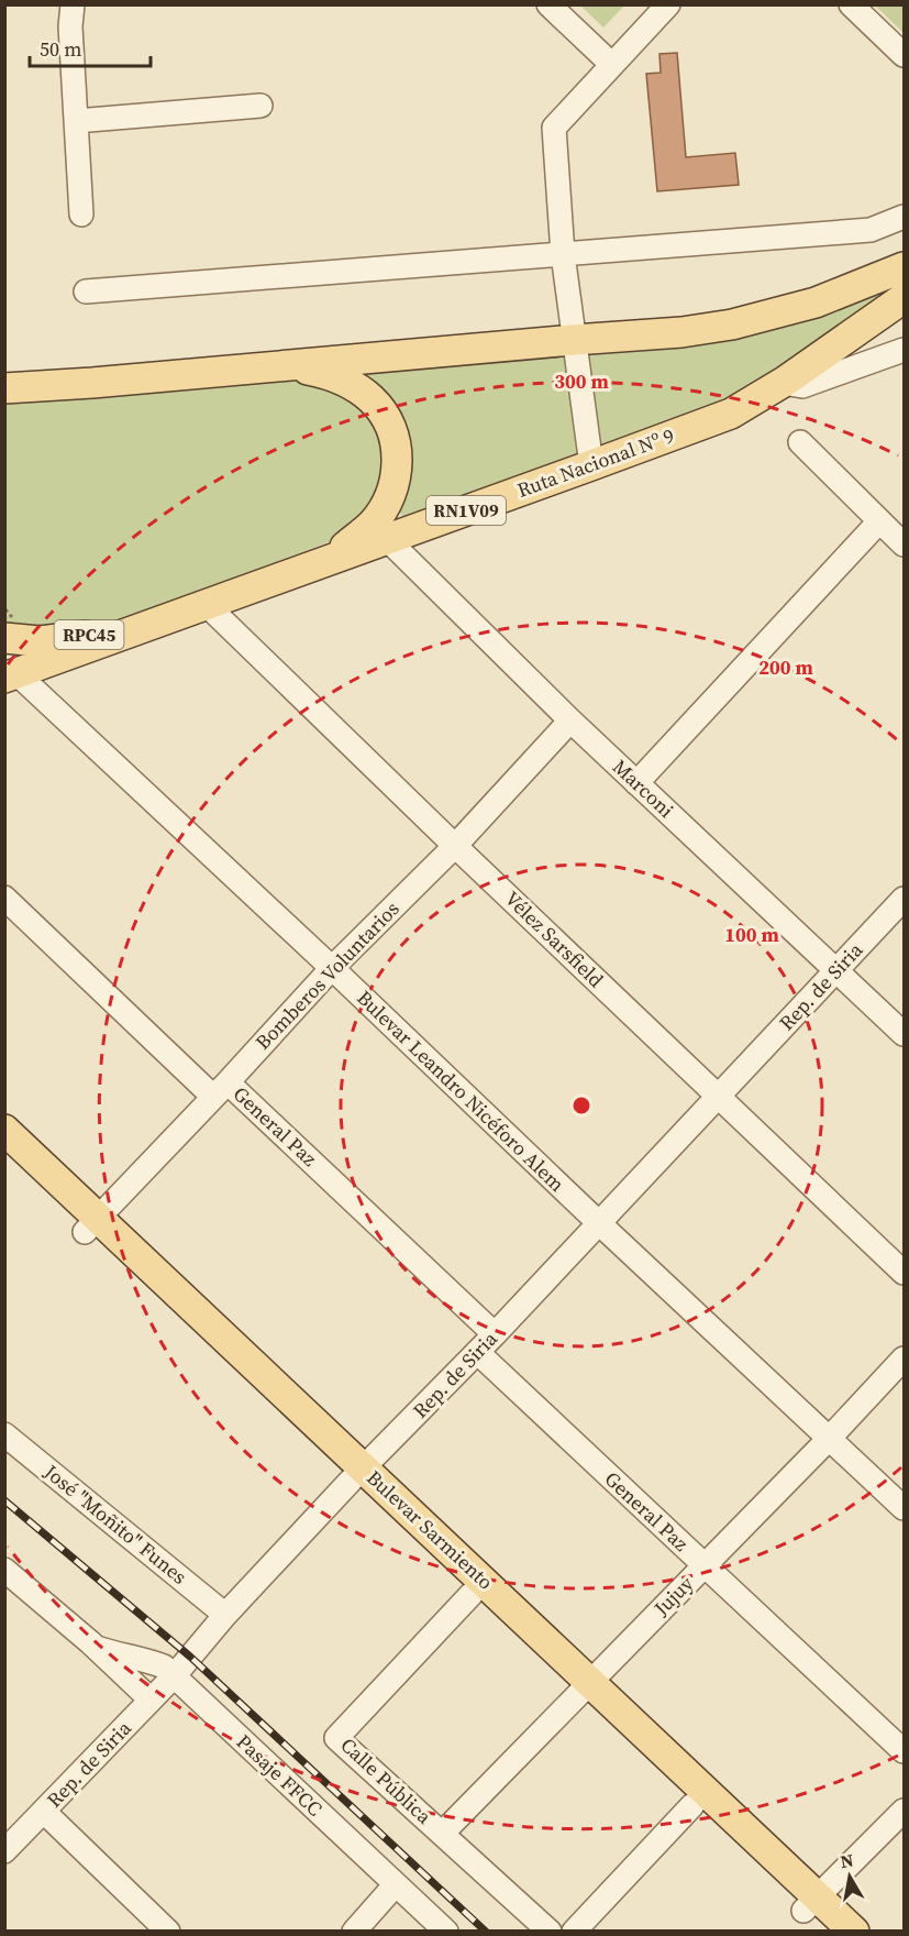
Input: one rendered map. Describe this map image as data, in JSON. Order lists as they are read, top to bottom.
{
  "streets": {
    "main road": [
      "Ruta Nacional Nº 9",
      "RN1V09",
      "RPC45",
      "Bulevar Sarmiento"
    ],
    "street": [
      "Marconi",
      "Vélez Sarsfield",
      "Bomberos Voluntarios",
      "Rep. de Siria",
      "Bulevar Leandro Nicéforo Alem",
      "General Paz",
      "José \"Moñito\" Funes",
      "Jujuy",
      "Pasaje FFCC",
      "Calle Pública"
    ]
  },
  "crossings": [
    ["Ruta Nacional Nº 9", "RN1V09"],
    ["Ruta Nacional Nº 9", "RPC45"],
    ["Ruta Nacional Nº 9", "Marconi"],
    ["Ruta Nacional Nº 9", "Vélez Sarsfield"],
    ["Ruta Nacional Nº 9", "Bulevar Leandro Nicéforo Alem"],
    ["Marconi", "Bomberos Voluntarios"],
    ["Marconi", "Rep. de Siria"],
    ["Vélez Sarsfield", "Bomberos Voluntarios"],
    ["Vélez Sarsfield", "Rep. de Siria"],
    ["Bomberos Voluntarios", "Bulevar Leandro Nicéforo Alem"],
    ["Bomberos Voluntarios", "General Paz"],
    ["Bomberos Voluntarios", "Bulevar Sarmiento"],
    ["Rep. de Siria", "Bulevar Leandro Nicéforo Alem"],
    ["Rep. de Siria", "General Paz"],
    ["Rep. de Siria", "José \"Moñito\" Funes"],
    ["Rep. de Siria", "Bulevar Sarmiento"],
    ["Rep. de Siria", "Pasaje FFCC"],
    ["Bulevar Leandro Nicéforo Alem", "Jujuy"],
    ["General Paz", "Jujuy"],
    ["Bulevar Sarmiento", "Jujuy"],
    ["Bulevar Sarmiento", "Calle Pública"],
    ["Jujuy", "Calle Pública"]
  ],
  "scale_bar": "50 m",
  "north": "top",
  "rings": ["300 m", "200 m", "100 m"]
}
